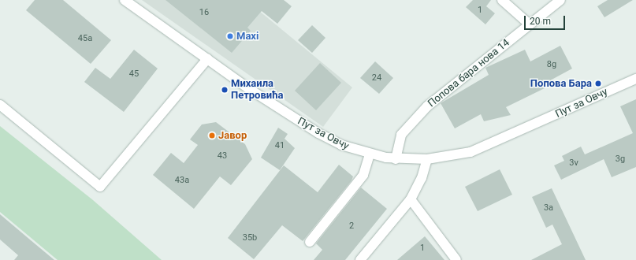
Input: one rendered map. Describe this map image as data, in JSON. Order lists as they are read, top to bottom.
{
  "streets": {
    "street": ["Попова бара нова 14", "Пут за Овчу"]
  },
  "crossings": [
    ["Попова бара нова 14", "Пут за Овчу"]
  ],
  "places": [
    "Maxi",
    "Попова Бара",
    "Михаила Петровића",
    "Јавор"
  ],
  "house_numbers": [
    "1",
    "16",
    "45a",
    "8g",
    "45",
    "24",
    "41",
    "43",
    "3g",
    "3v",
    "43a",
    "3a",
    "2",
    "35b",
    "1"
  ],
  "scale_bar": "20 m"
}
